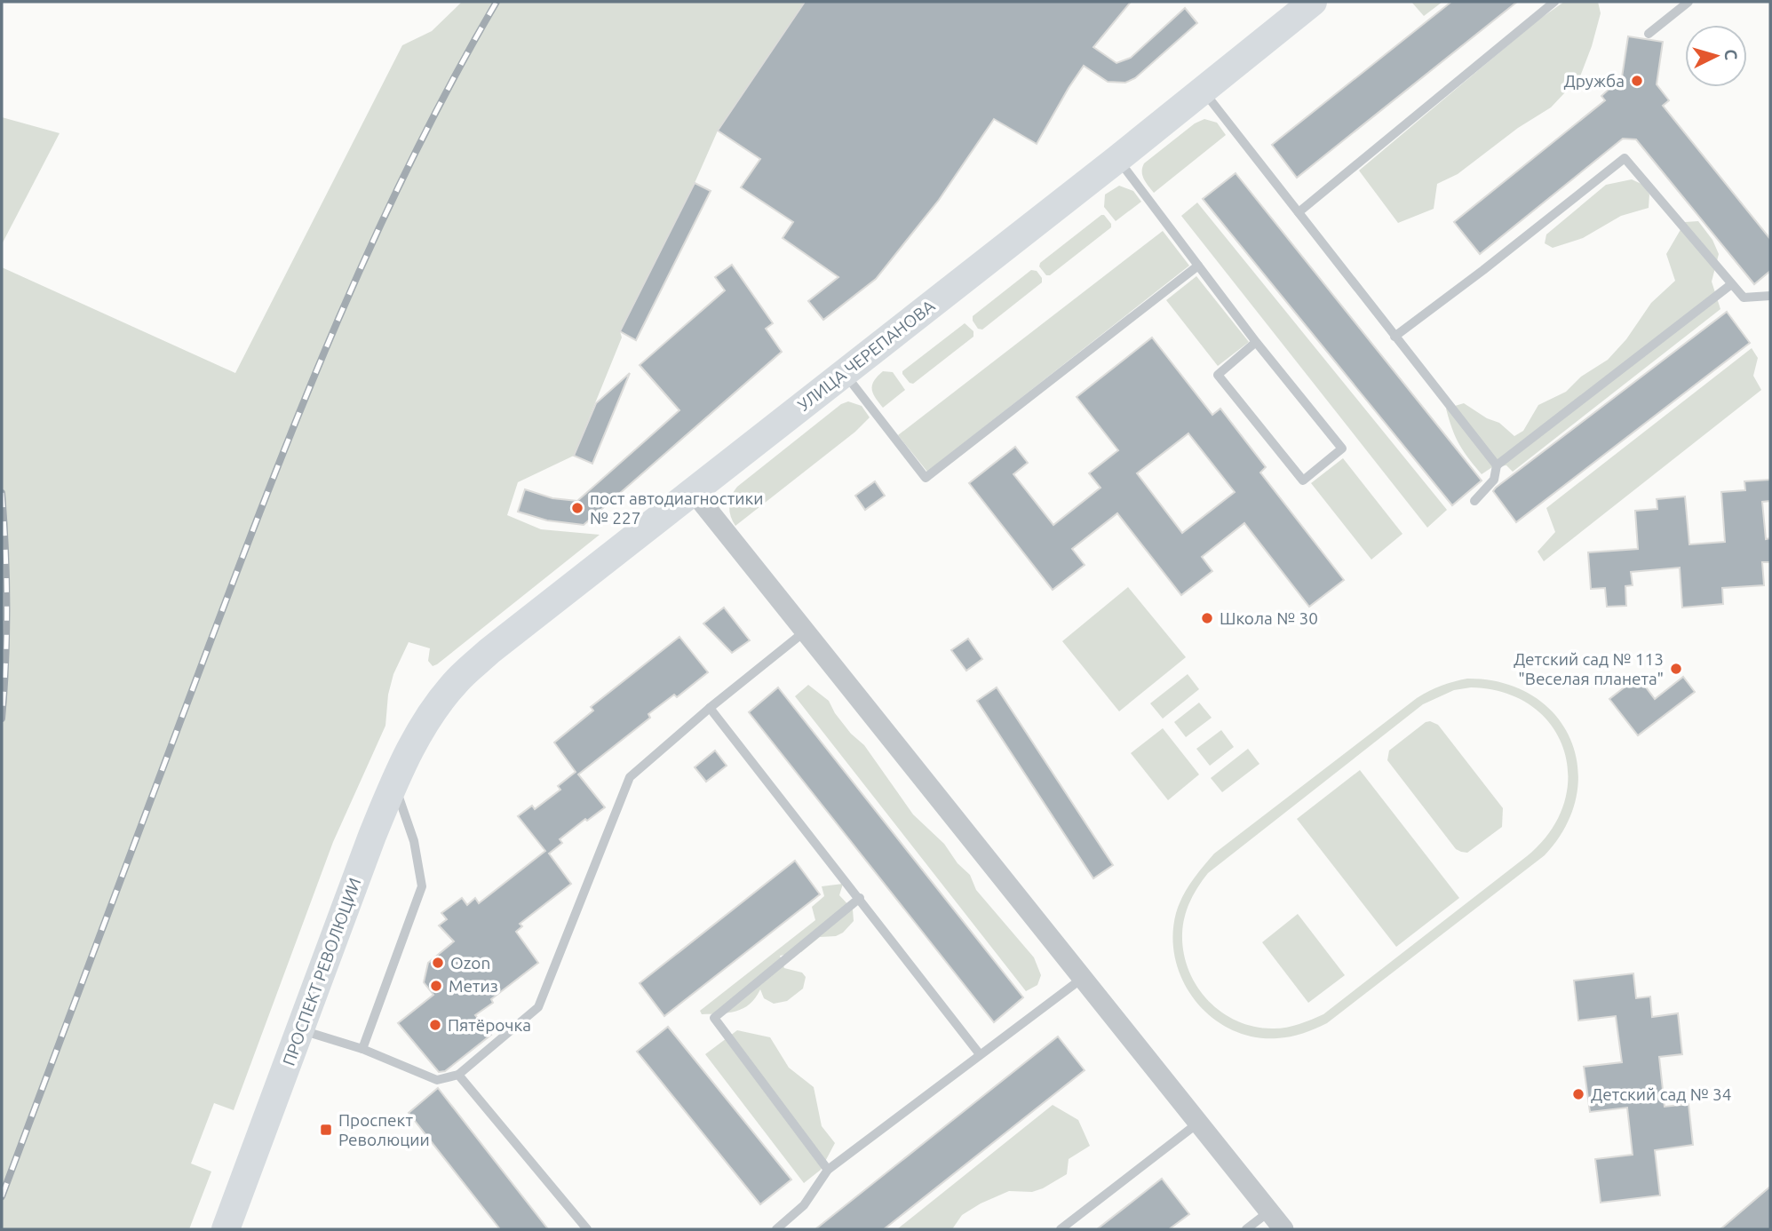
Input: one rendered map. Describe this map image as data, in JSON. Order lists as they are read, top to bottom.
{
  "streets": {
    "main road": ["УЛИЦА ЧЕРЕПАНОВА", "ПРОСПЕКТ РЕВОЛЮЦИИ"]
  },
  "crossings": [
    ["УЛИЦА ЧЕРЕПАНОВА", "ПРОСПЕКТ РЕВОЛЮЦИИ"]
  ],
  "places": {
    "other": [
      "Дружба",
      "пост автодиагностики № 227",
      "Школа № 30",
      "Детский сад № 113 \"Веселая планета\"",
      "Ozon",
      "Метиз",
      "Пятёрочка",
      "Детский сад № 34"
    ],
    "transit": ["Проспект Революции"]
  },
  "north": "right"
}
